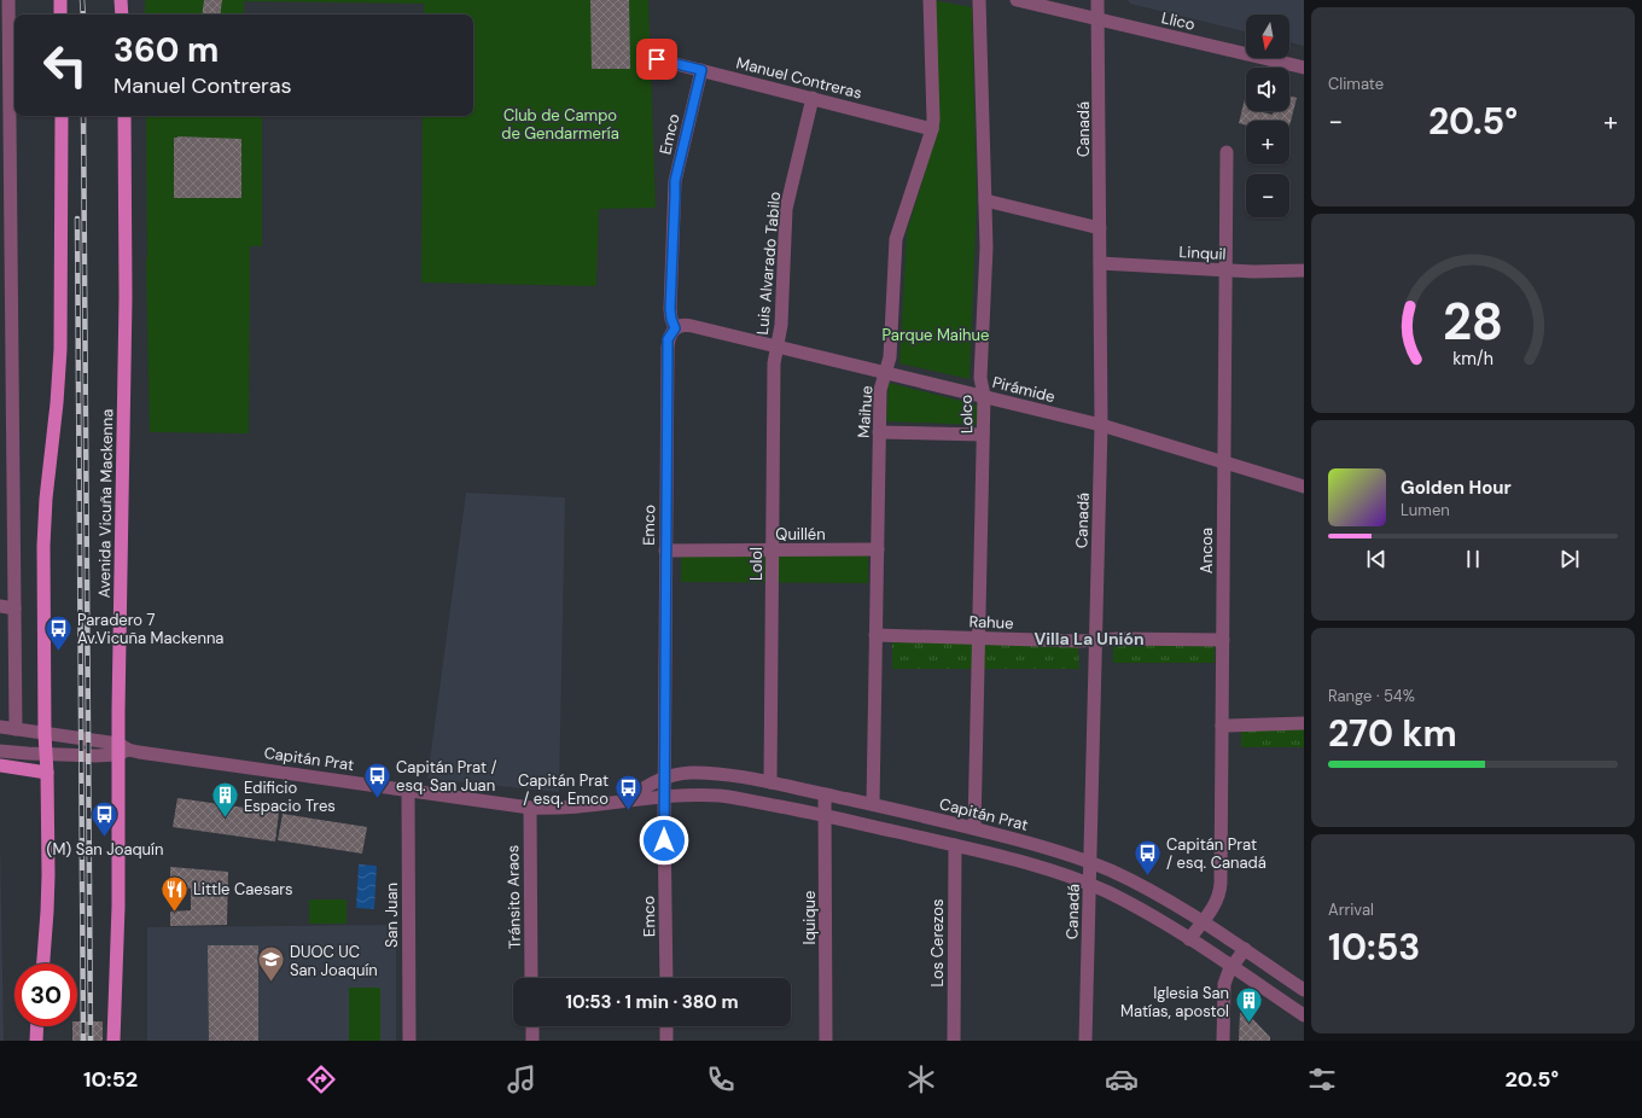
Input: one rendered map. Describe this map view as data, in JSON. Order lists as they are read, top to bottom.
{
  "streets": {
    "main road": ["Avenida Vicuña Mackenna"],
    "street": [
      "Llico",
      "Manuel Contreras",
      "Canadá",
      "Emco",
      "Linquil",
      "Luis Alvarado Tabilo",
      "Pirámide",
      "Maihue",
      "Lolco",
      "Quillén",
      "Ancoa",
      "Lolol",
      "Rahue",
      "Capitán Prat",
      "Tránsito Araos",
      "San Juan",
      "Iquique",
      "Los Cerezos"
    ]
  },
  "crossings": [
    ["Llico", "Canadá"],
    ["Manuel Contreras", "Emco"],
    ["Manuel Contreras", "Luis Alvarado Tabilo"],
    ["Manuel Contreras", "Maihue"],
    ["Canadá", "Linquil"],
    ["Canadá", "Pirámide"],
    ["Canadá", "Rahue"],
    ["Canadá", "Capitán Prat"],
    ["Emco", "Pirámide"],
    ["Emco", "Quillén"],
    ["Emco", "Capitán Prat"],
    ["Linquil", "Ancoa"],
    ["Luis Alvarado Tabilo", "Pirámide"],
    ["Luis Alvarado Tabilo", "Lolol"],
    ["Pirámide", "Maihue"],
    ["Pirámide", "Lolco"],
    ["Pirámide", "Ancoa"],
    ["Pirámide", "Lolol"],
    ["Maihue", "Quillén"],
    ["Maihue", "Rahue"],
    ["Maihue", "Capitán Prat"],
    ["Lolco", "Rahue"],
    ["Lolco", "Capitán Prat"],
    ["Avenida Vicuña Mackenna", "Capitán Prat"],
    ["Quillén", "Lolol"],
    ["Ancoa", "Rahue"],
    ["Ancoa", "Capitán Prat"],
    ["Lolol", "Capitán Prat"],
    ["Capitán Prat", "Tránsito Araos"],
    ["Capitán Prat", "San Juan"],
    ["Capitán Prat", "Iquique"],
    ["Capitán Prat", "Los Cerezos"]
  ],
  "districts": ["Villa La Unión"],
  "parks": ["Club de Campo de Gendarmería", "Parque Maihue"],
  "places": {
    "bus stop": [
      "Paradero 7 Av.Vicuña Mackenna",
      "Capitán Prat / esq. San Juan",
      "Capitán Prat / esq. Emco",
      "(M) San Joaquín",
      "Capitán Prat / esq. Canadá"
    ],
    "building": ["Edificio Espacio Tres", "Iglesia San Matías, apostol"],
    "restaurant": ["Little Caesars"],
    "school or university": ["DUOC UC San Joaquín"]
  },
  "north": "bottom",
  "page": {
    "tile": [
      "Climate",
      ["Range · 54%", "270 km"],
      ["Arrival", "10:53"]
    ],
    "map_buttons": ["+", "−"],
    "turn": ["360 m", "Manuel Contreras"],
    "heat": ["−", "20.5°", "+"],
    "song": ["Golden Hour", "Lumen"],
    "limit": "30",
    "trip": "10:53 · 1 min · 380 m",
    "tabs": ["10:52", "20.5°"],
    "gauge": ["28", "km/h"]
  }
}
